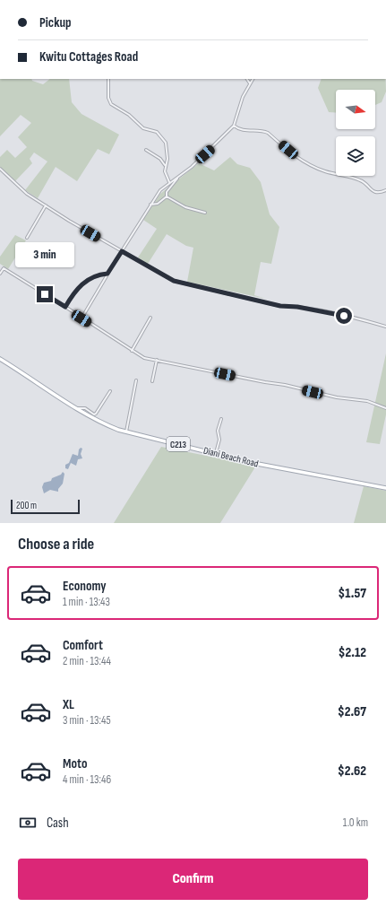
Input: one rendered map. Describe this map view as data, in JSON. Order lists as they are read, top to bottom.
{
  "streets": {
    "main road": ["C213", "Diani Beach Road"]
  },
  "scale_bar": "200 m",
  "north": "right",
  "page": {
    "banner": ["Pickup", "Kwitu Cottages Road"],
    "bubble": "3 min",
    "scale": "200 m",
    "heading": "Choose a ride",
    "list": [
      {
        "name": "Economy",
        "note": "1 min · 13:43",
        "value": "$1.57"
      },
      {
        "name": "Comfort",
        "note": "2 min · 13:44",
        "value": "$2.12"
      },
      {
        "name": "XL",
        "note": "3 min · 13:45",
        "value": "$2.67"
      },
      {
        "name": "Moto",
        "note": "4 min · 13:46",
        "value": "$2.62"
      }
    ],
    "pay": ["Cash", "1.0 km"],
    "buttons": "Confirm"
  }
}
